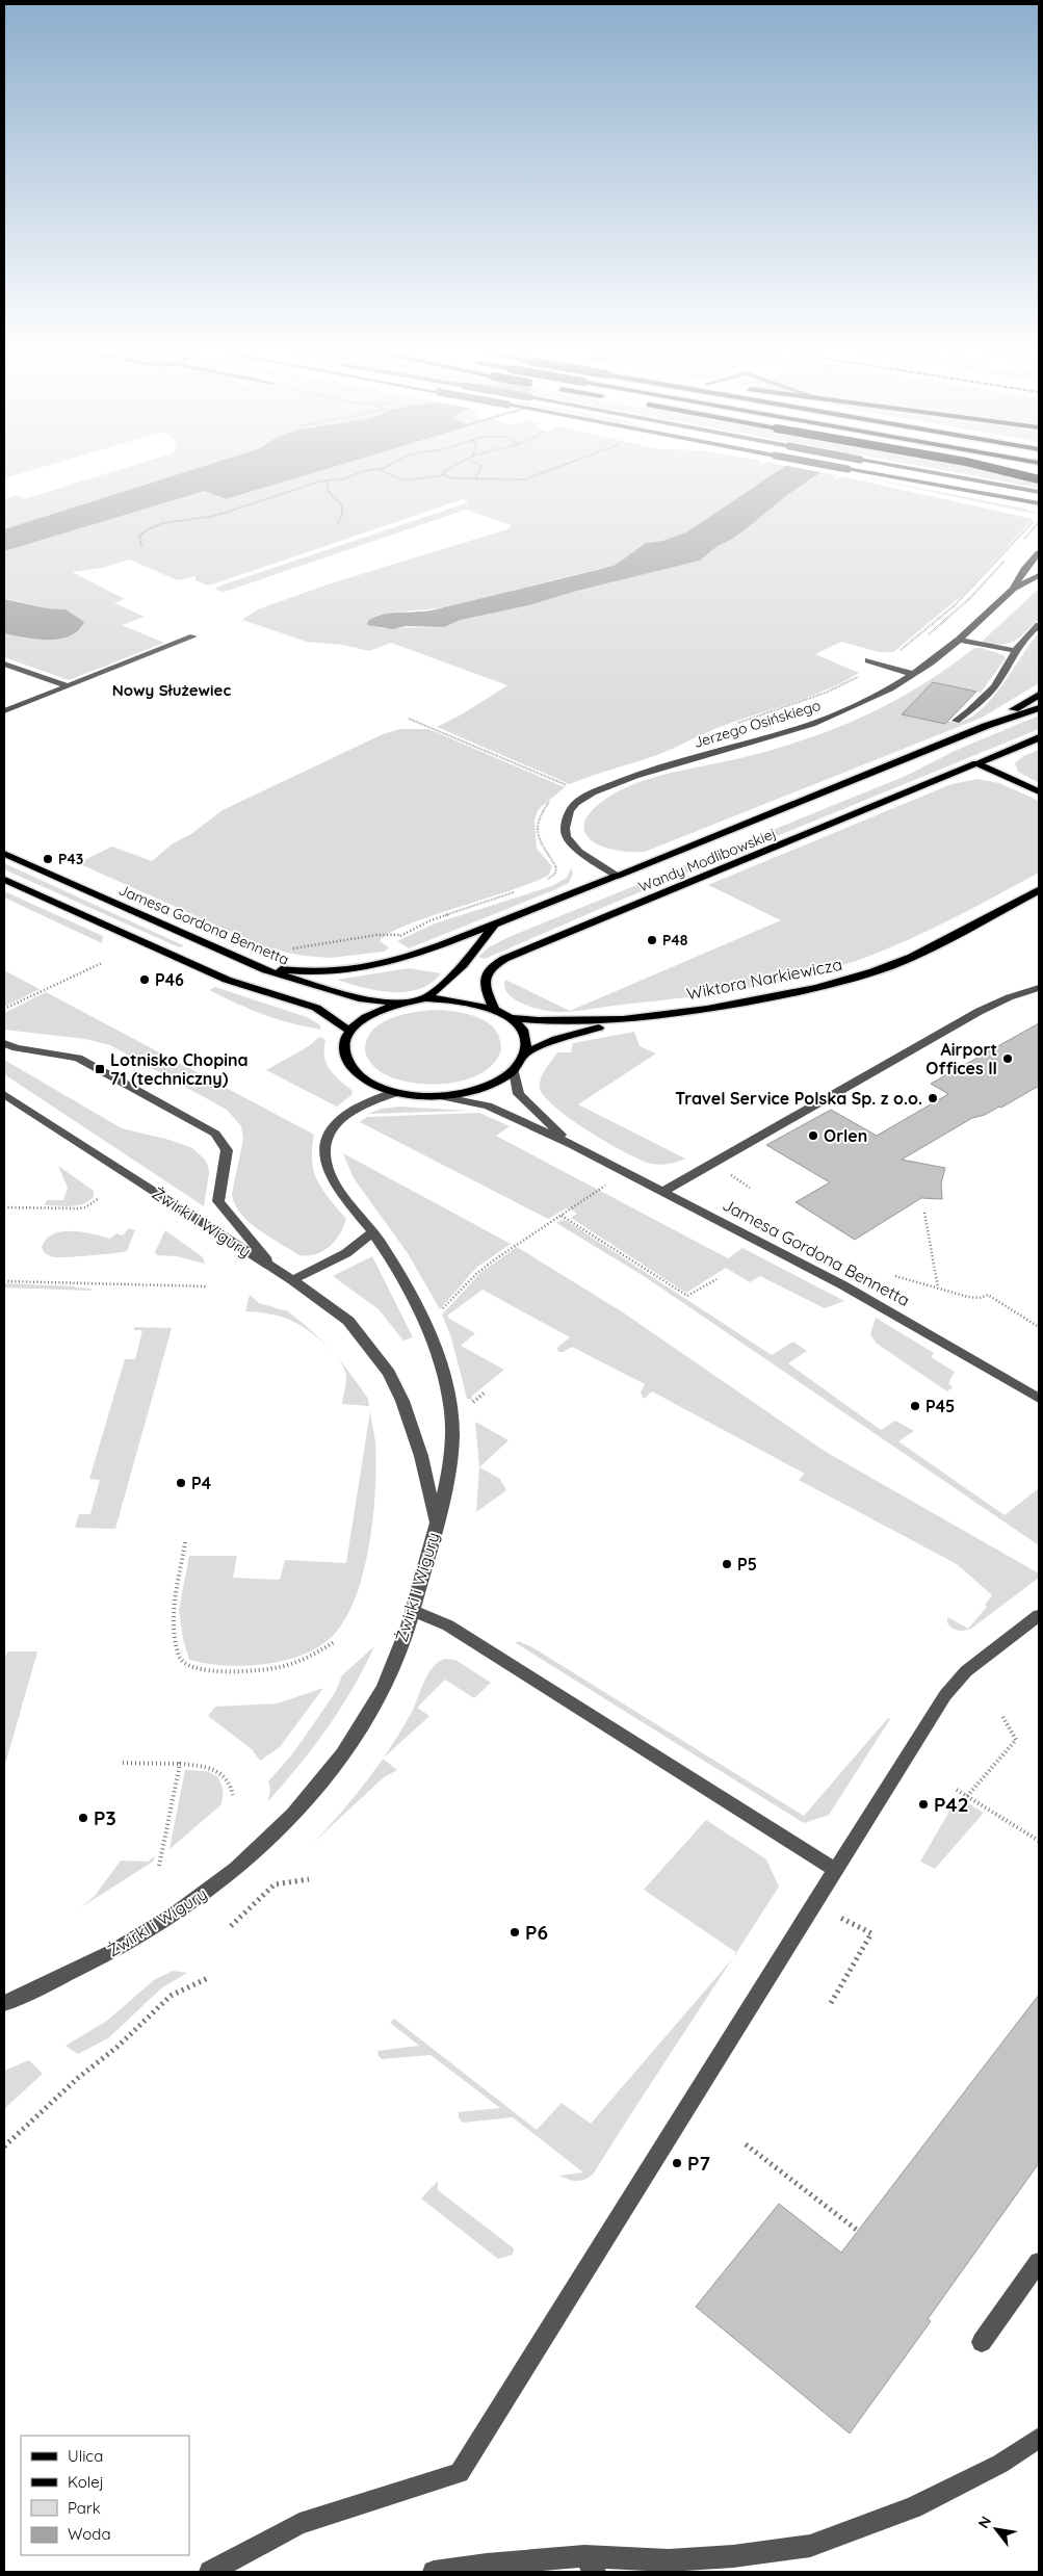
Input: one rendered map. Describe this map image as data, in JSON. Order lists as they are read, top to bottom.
{
  "streets": {
    "main road": ["Wandy Modlibowskiej", "Jamesa Gordona Bennetta", "Wiktora Narkiewicza"],
    "street": ["Jerzego Osińskiego", "Żwirki i Wigury"]
  },
  "crossings": [
    ["Jerzego Osińskiego", "Wandy Modlibowskiej"],
    ["Wandy Modlibowskiej", "Jamesa Gordona Bennetta"]
  ],
  "districts": ["Nowy Służewiec"],
  "places": {
    "other": [
      "P43",
      "P48",
      "P46",
      "Airport Offices II",
      "Travel Service Polska Sp. z o.o.",
      "Orlen",
      "P45",
      "P4",
      "P5",
      "P42",
      "P3",
      "P6",
      "P7"
    ],
    "transit": ["Lotnisko Chopina 71 (techniczny)"]
  },
  "legend": [
    "Ulica",
    "Kolej",
    "Park",
    "Woda"
  ],
  "north": "top left"
}
